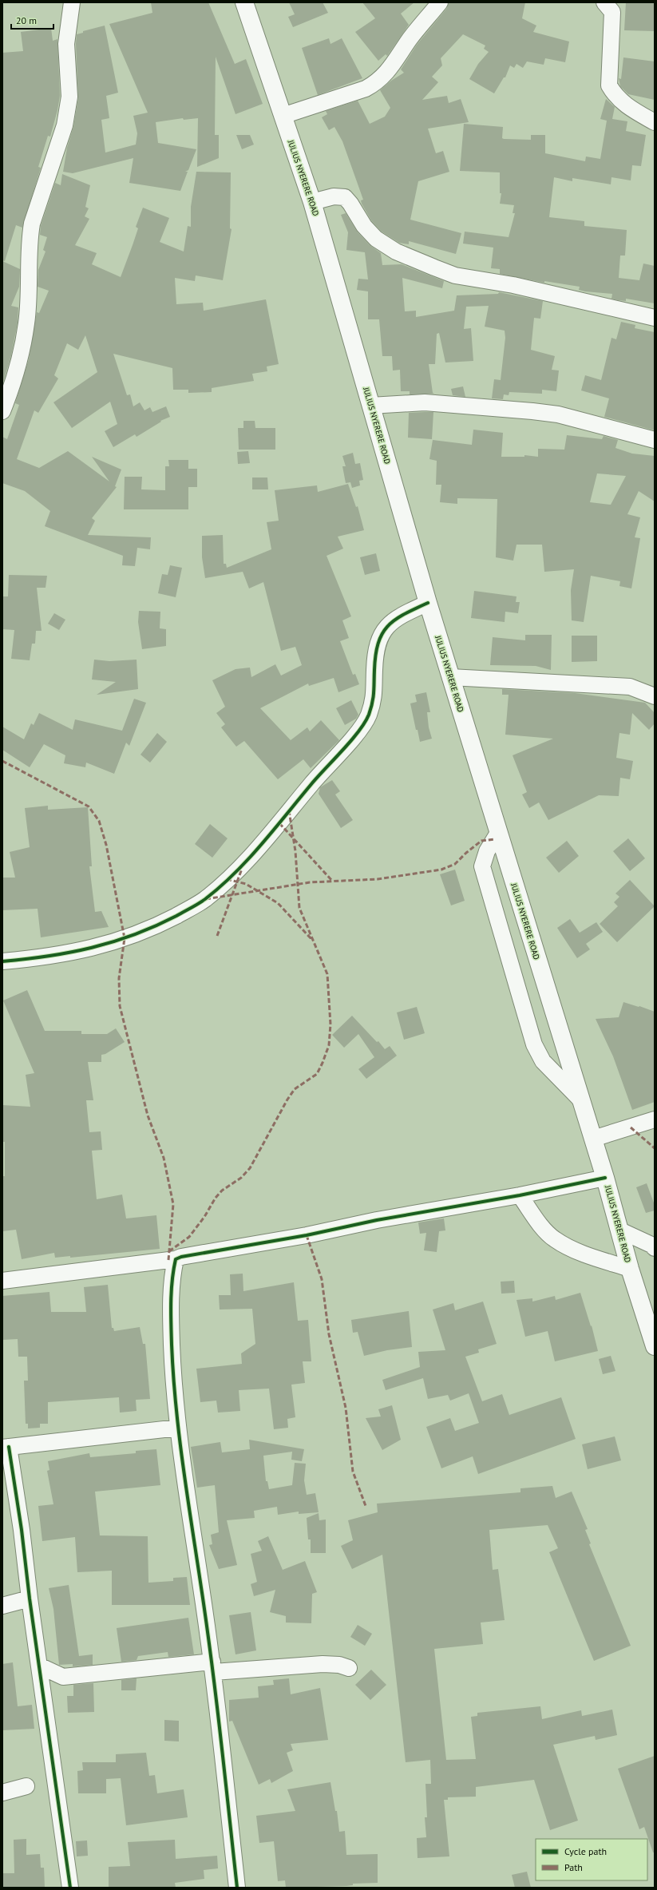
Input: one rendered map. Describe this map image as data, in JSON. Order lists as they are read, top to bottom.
{
  "streets": {
    "highway": ["JULIUS NYERERE ROAD"]
  },
  "legend": ["Cycle path", "Path"],
  "scale_bar": "20 m"
}
